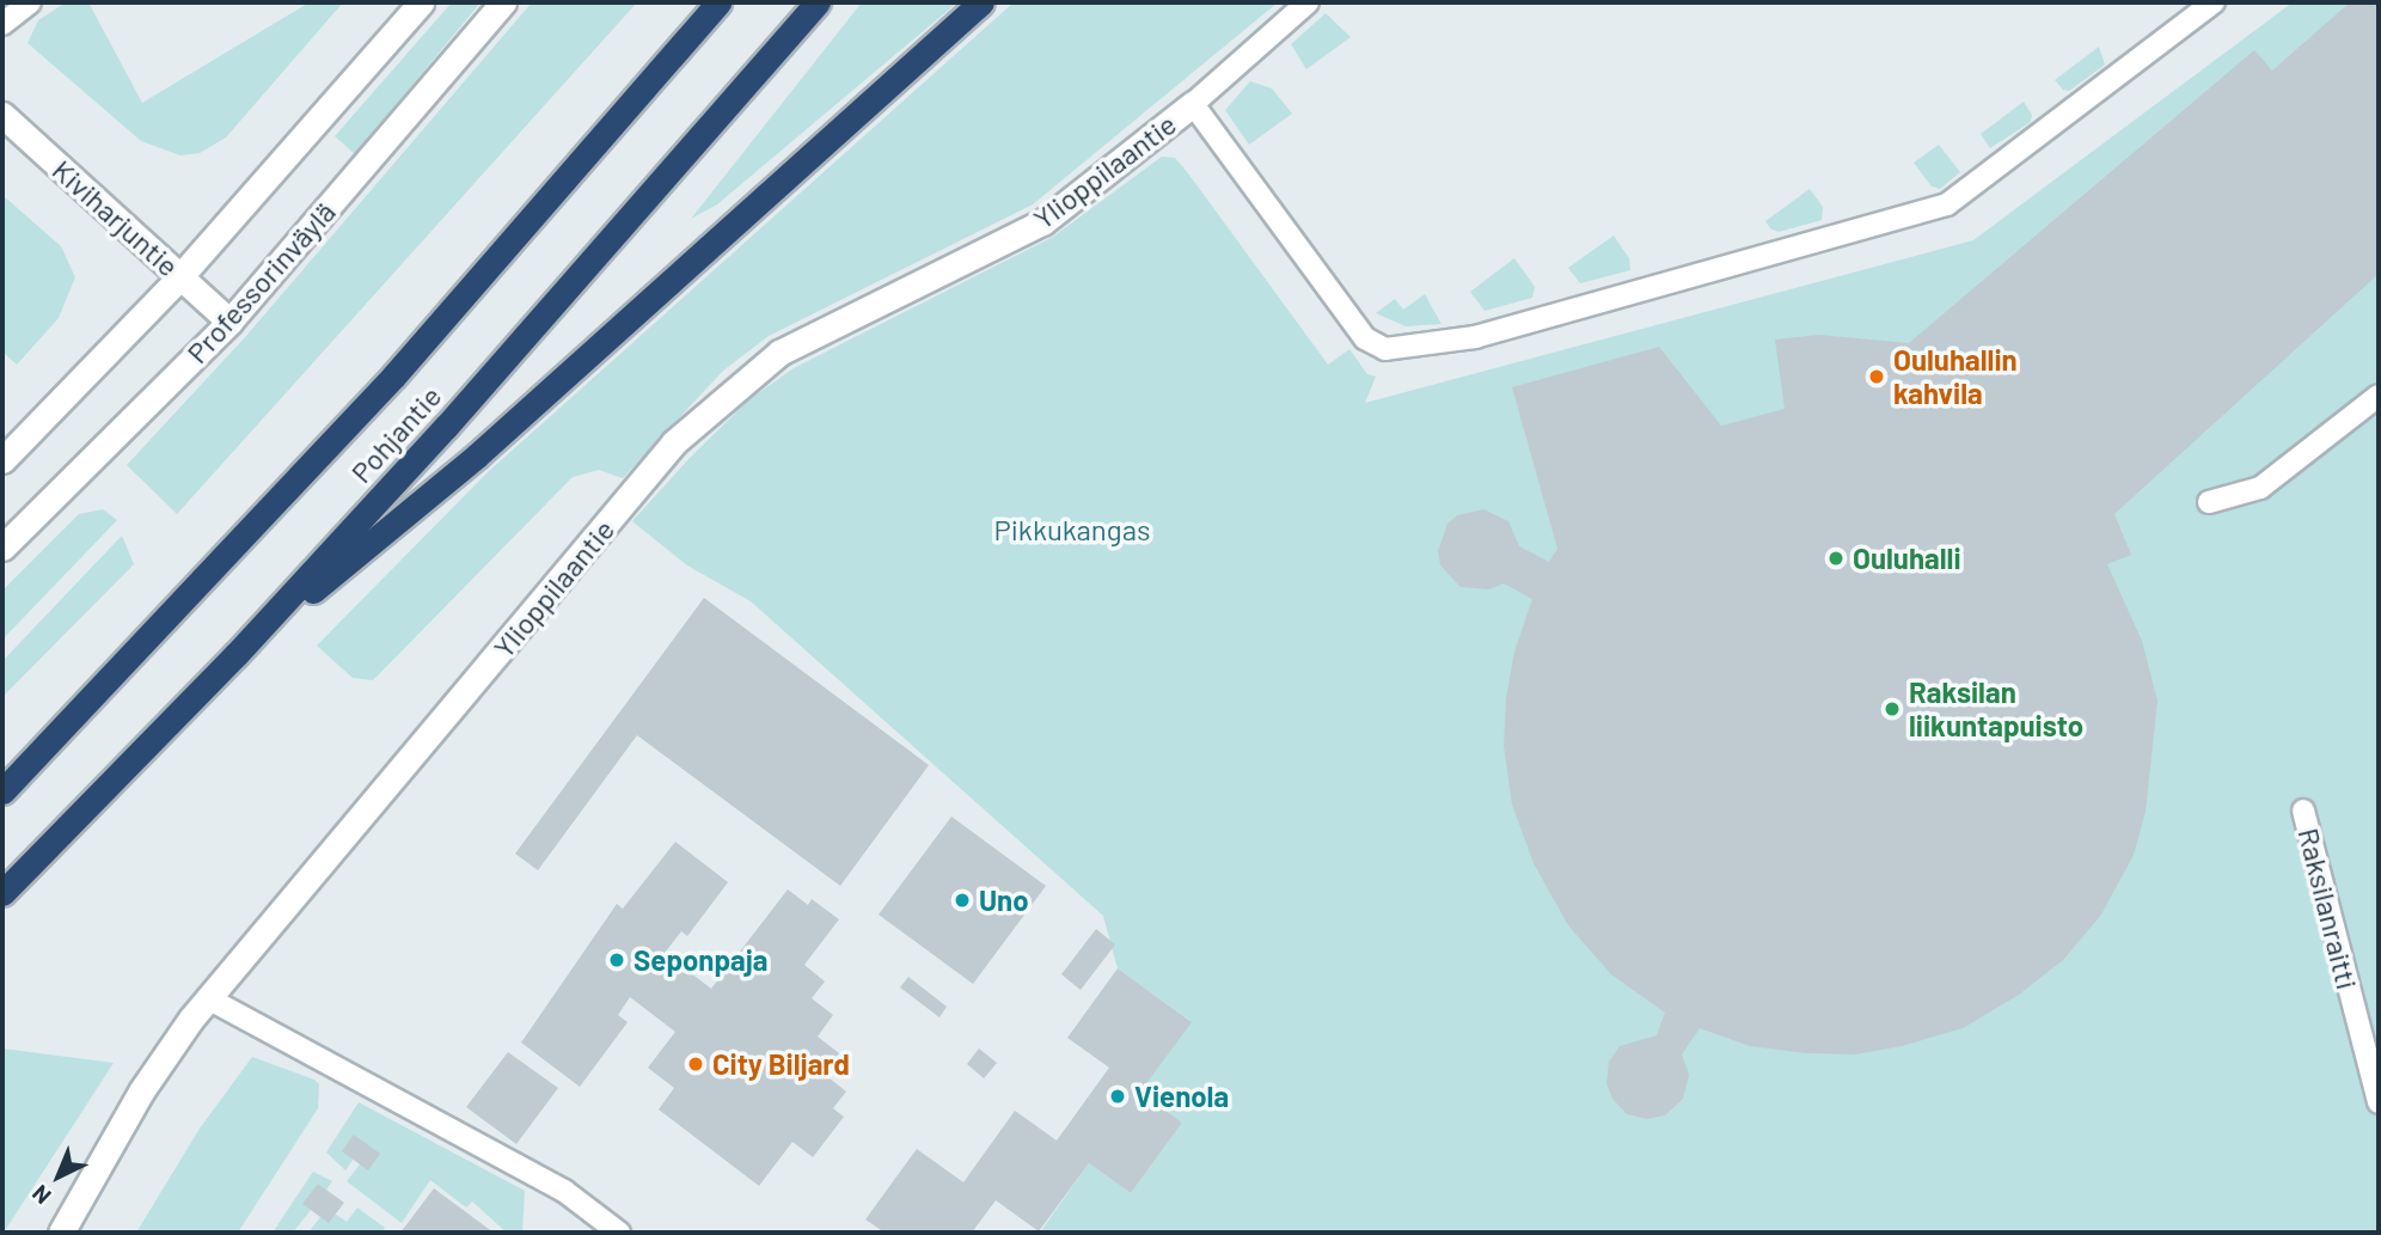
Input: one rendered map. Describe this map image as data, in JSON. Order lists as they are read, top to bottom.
{
  "streets": {
    "highway": ["Pohjantie"],
    "street": ["Ylioppilaantie", "Kiviharjuntie", "Professorinväylä"],
    "lane": ["Raksilanraitti"]
  },
  "crossings": [
    ["Kiviharjuntie", "Professorinväylä"]
  ],
  "parks": ["Pikkukangas"],
  "places": [
    "Ouluhallin kahvila",
    "Ouluhalli",
    "Raksilan liikuntapuisto",
    "Uno",
    "Seponpaja",
    "City Biljard",
    "Vienola"
  ],
  "north": "bottom left"
}
